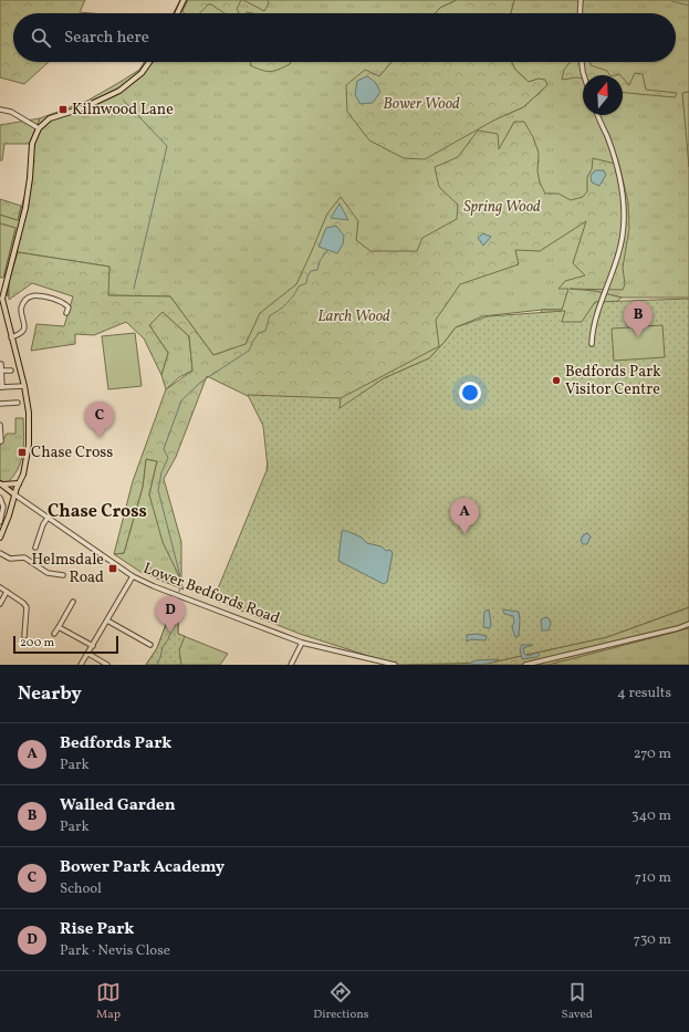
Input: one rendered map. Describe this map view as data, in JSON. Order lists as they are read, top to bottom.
{
  "streets": {
    "street": ["Lower Bedfords Road"]
  },
  "districts": ["Chase Cross"],
  "parks": ["Bower Wood", "Spring Wood", "Larch Wood"],
  "places": {
    "transit": ["Kilnwood Lane", "Chase Cross", "Helmsdale Road"],
    "other": ["Bedfords Park Visitor Centre"]
  },
  "scale_bar": "200 m",
  "north": "top",
  "page": {
    "search": "Search here",
    "pins": [
      "B",
      "C",
      "A",
      "D"
    ],
    "scale": "200 m",
    "heading": ["Nearby", "4 results"],
    "list": [
      {
        "mark": "A",
        "name": "Bedfords Park",
        "note": "Park",
        "value": "270 m"
      },
      {
        "mark": "B",
        "name": "Walled Garden",
        "note": "Park",
        "value": "340 m"
      },
      {
        "mark": "C",
        "name": "Bower Park Academy",
        "note": "School",
        "value": "710 m"
      },
      {
        "mark": "D",
        "name": "Rise Park",
        "note": "Park · Nevis Close",
        "value": "730 m"
      }
    ],
    "nav": ["Map", "Directions", "Saved"]
  }
}
